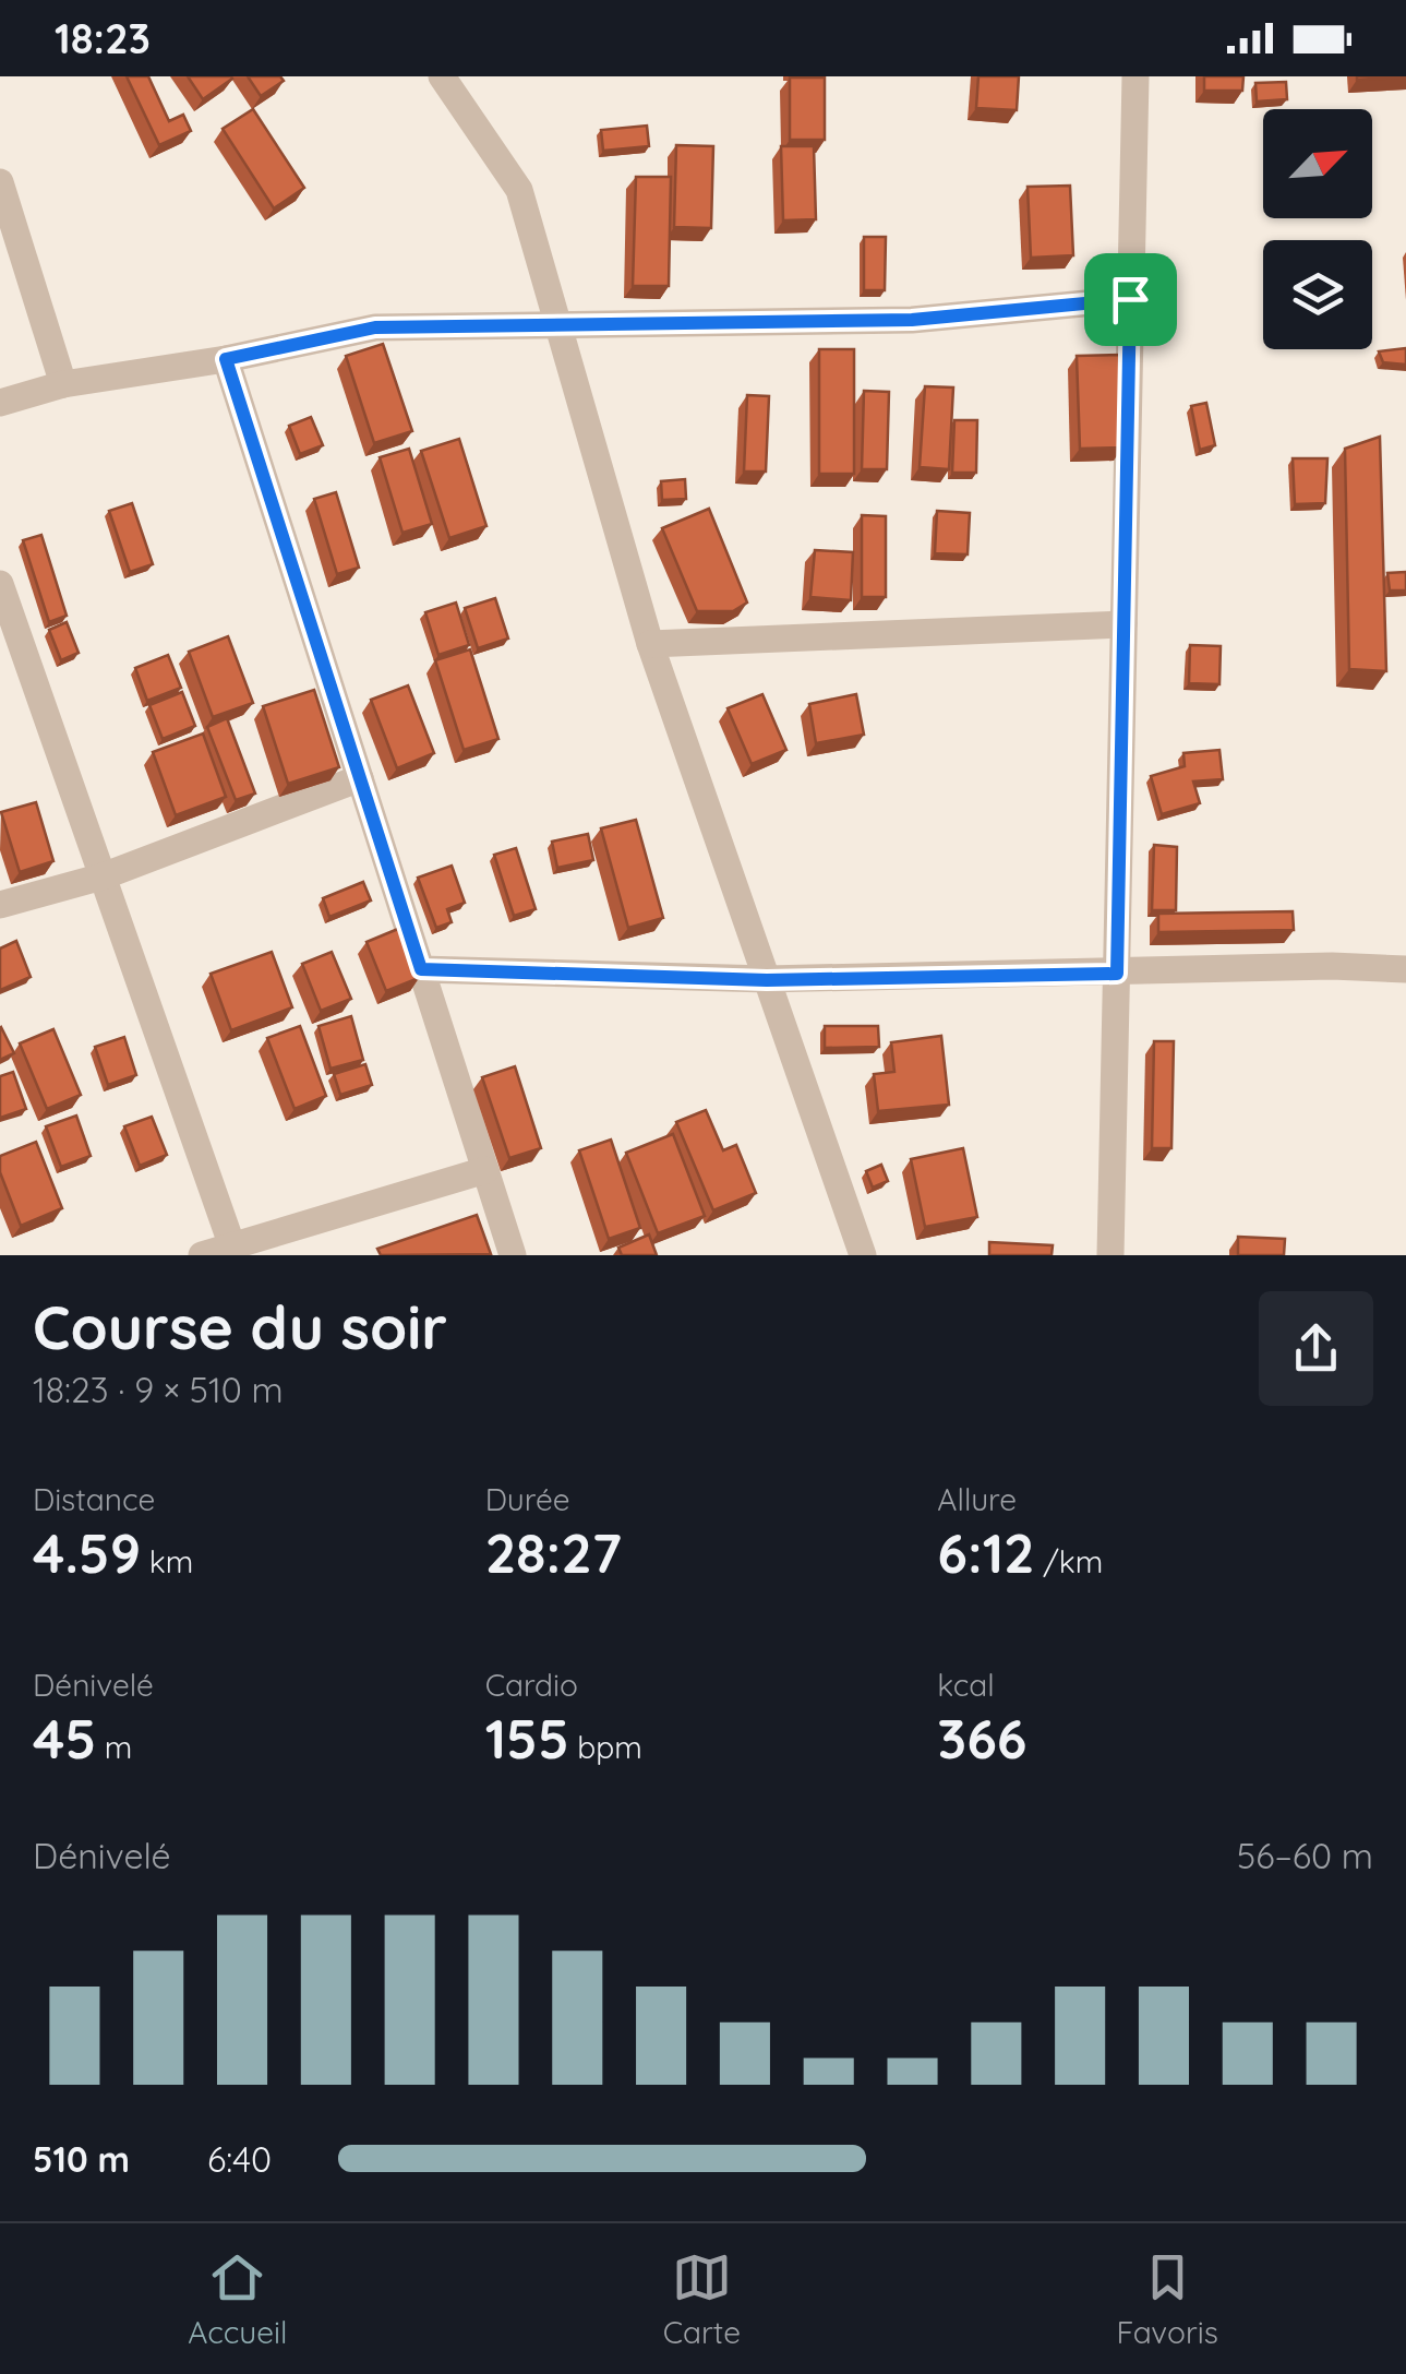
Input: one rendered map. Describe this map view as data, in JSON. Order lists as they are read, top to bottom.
{
  "north": "top right",
  "page": {
    "status": "18:23",
    "heading": ["Course du soir", "18:23 · 9 × 510 m"],
    "stats": [
      ["Distance", "4.59 km"],
      ["Durée", "28:27"],
      ["Allure", "6:12 /km"],
      ["Dénivelé", "45 m"],
      ["Cardio", "155 bpm"],
      ["kcal", "366"]
    ],
    "chart": ["Dénivelé", "56–60 m"],
    "list": [
      {
        "name": "510 m",
        "note": "6:40"
      }
    ],
    "tabs": ["Accueil", "Carte", "Favoris"]
  }
}
